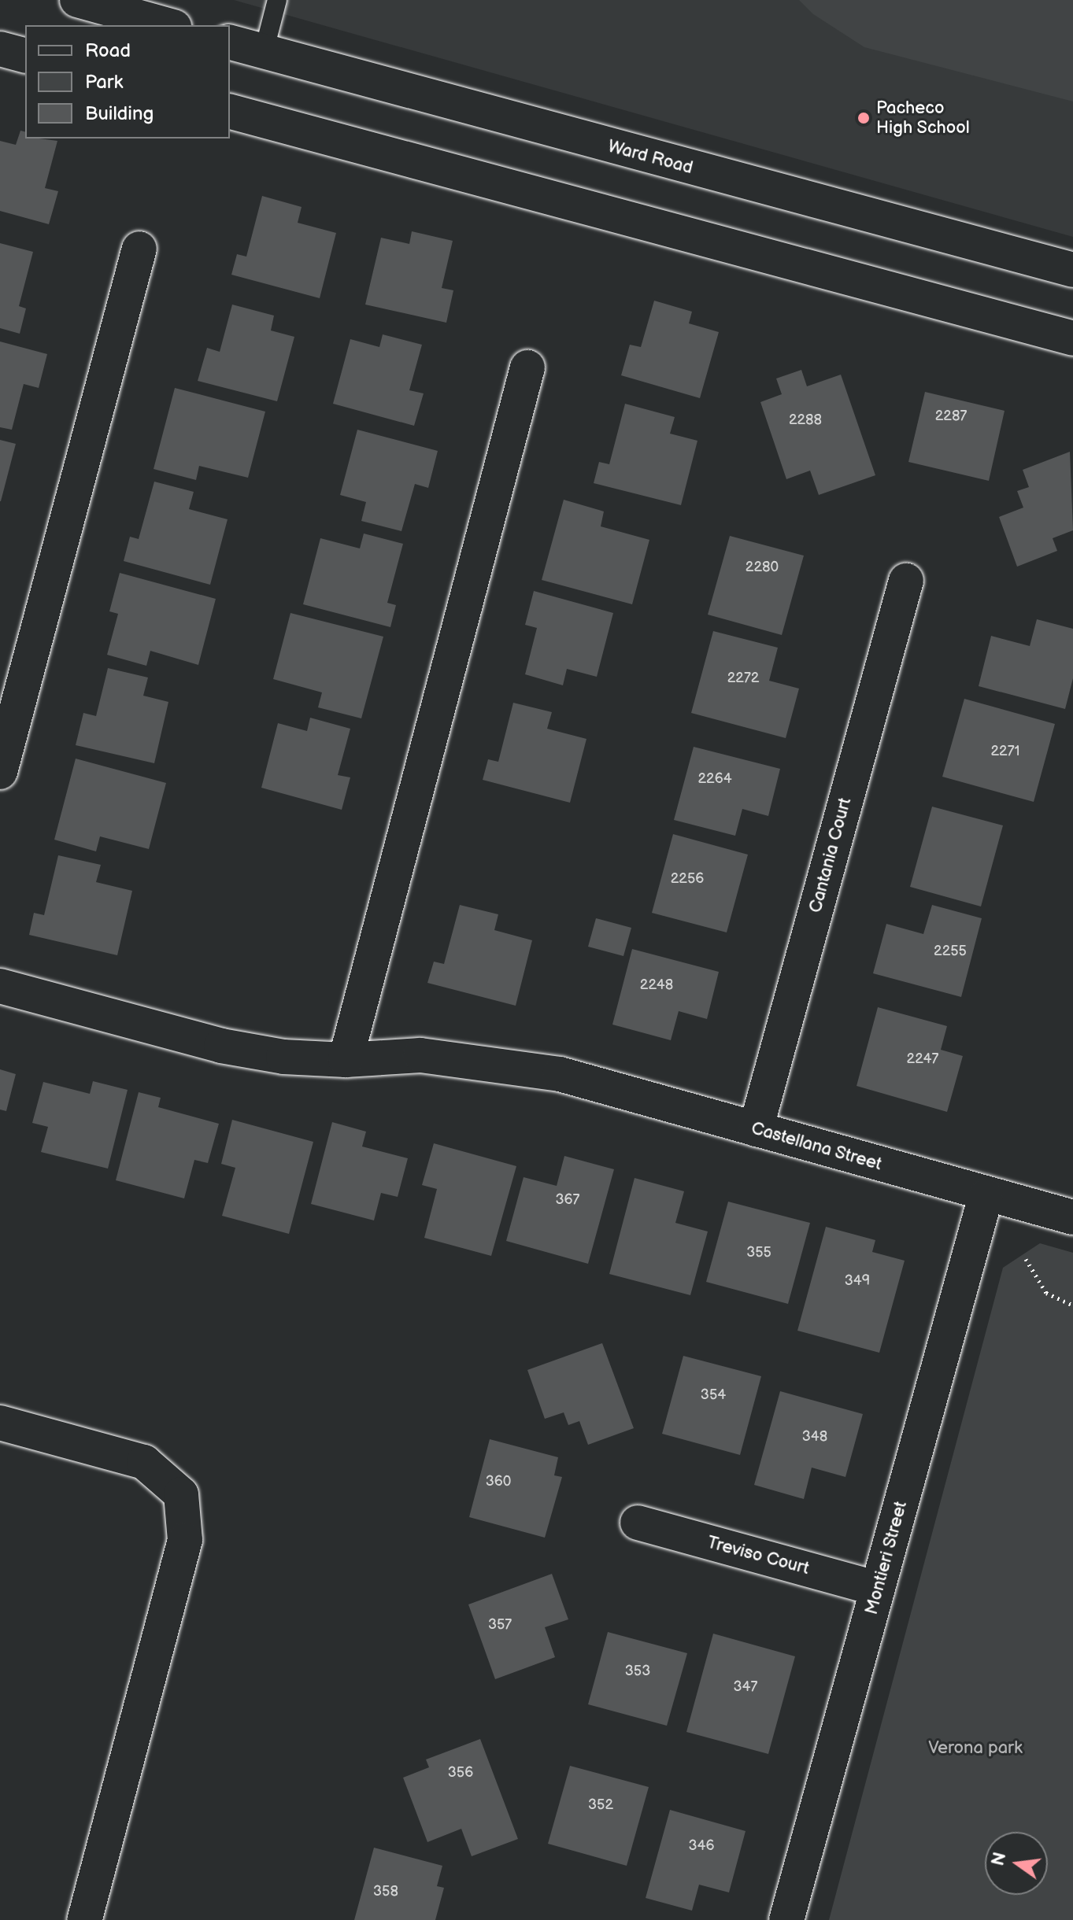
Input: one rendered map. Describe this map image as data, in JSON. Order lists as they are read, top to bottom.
{
  "streets": {
    "street": [
      "Ward Road",
      "Cantania Court",
      "Castellana Street",
      "Treviso Court",
      "Montieri Street"
    ]
  },
  "crossings": [
    ["Cantania Court", "Castellana Street"],
    ["Castellana Street", "Montieri Street"],
    ["Treviso Court", "Montieri Street"]
  ],
  "parks": ["Verona park"],
  "places": ["Pacheco High School"],
  "house_numbers": [
    "2287",
    "2288",
    "2280",
    "2272",
    "2271",
    "2264",
    "2256",
    "2255",
    "2248",
    "2247",
    "367",
    "355",
    "349",
    "354",
    "348",
    "360",
    "357",
    "353",
    "347",
    "356",
    "352",
    "346",
    "358"
  ],
  "legend": ["Road", "Park", "Building"],
  "north": "left"
}
